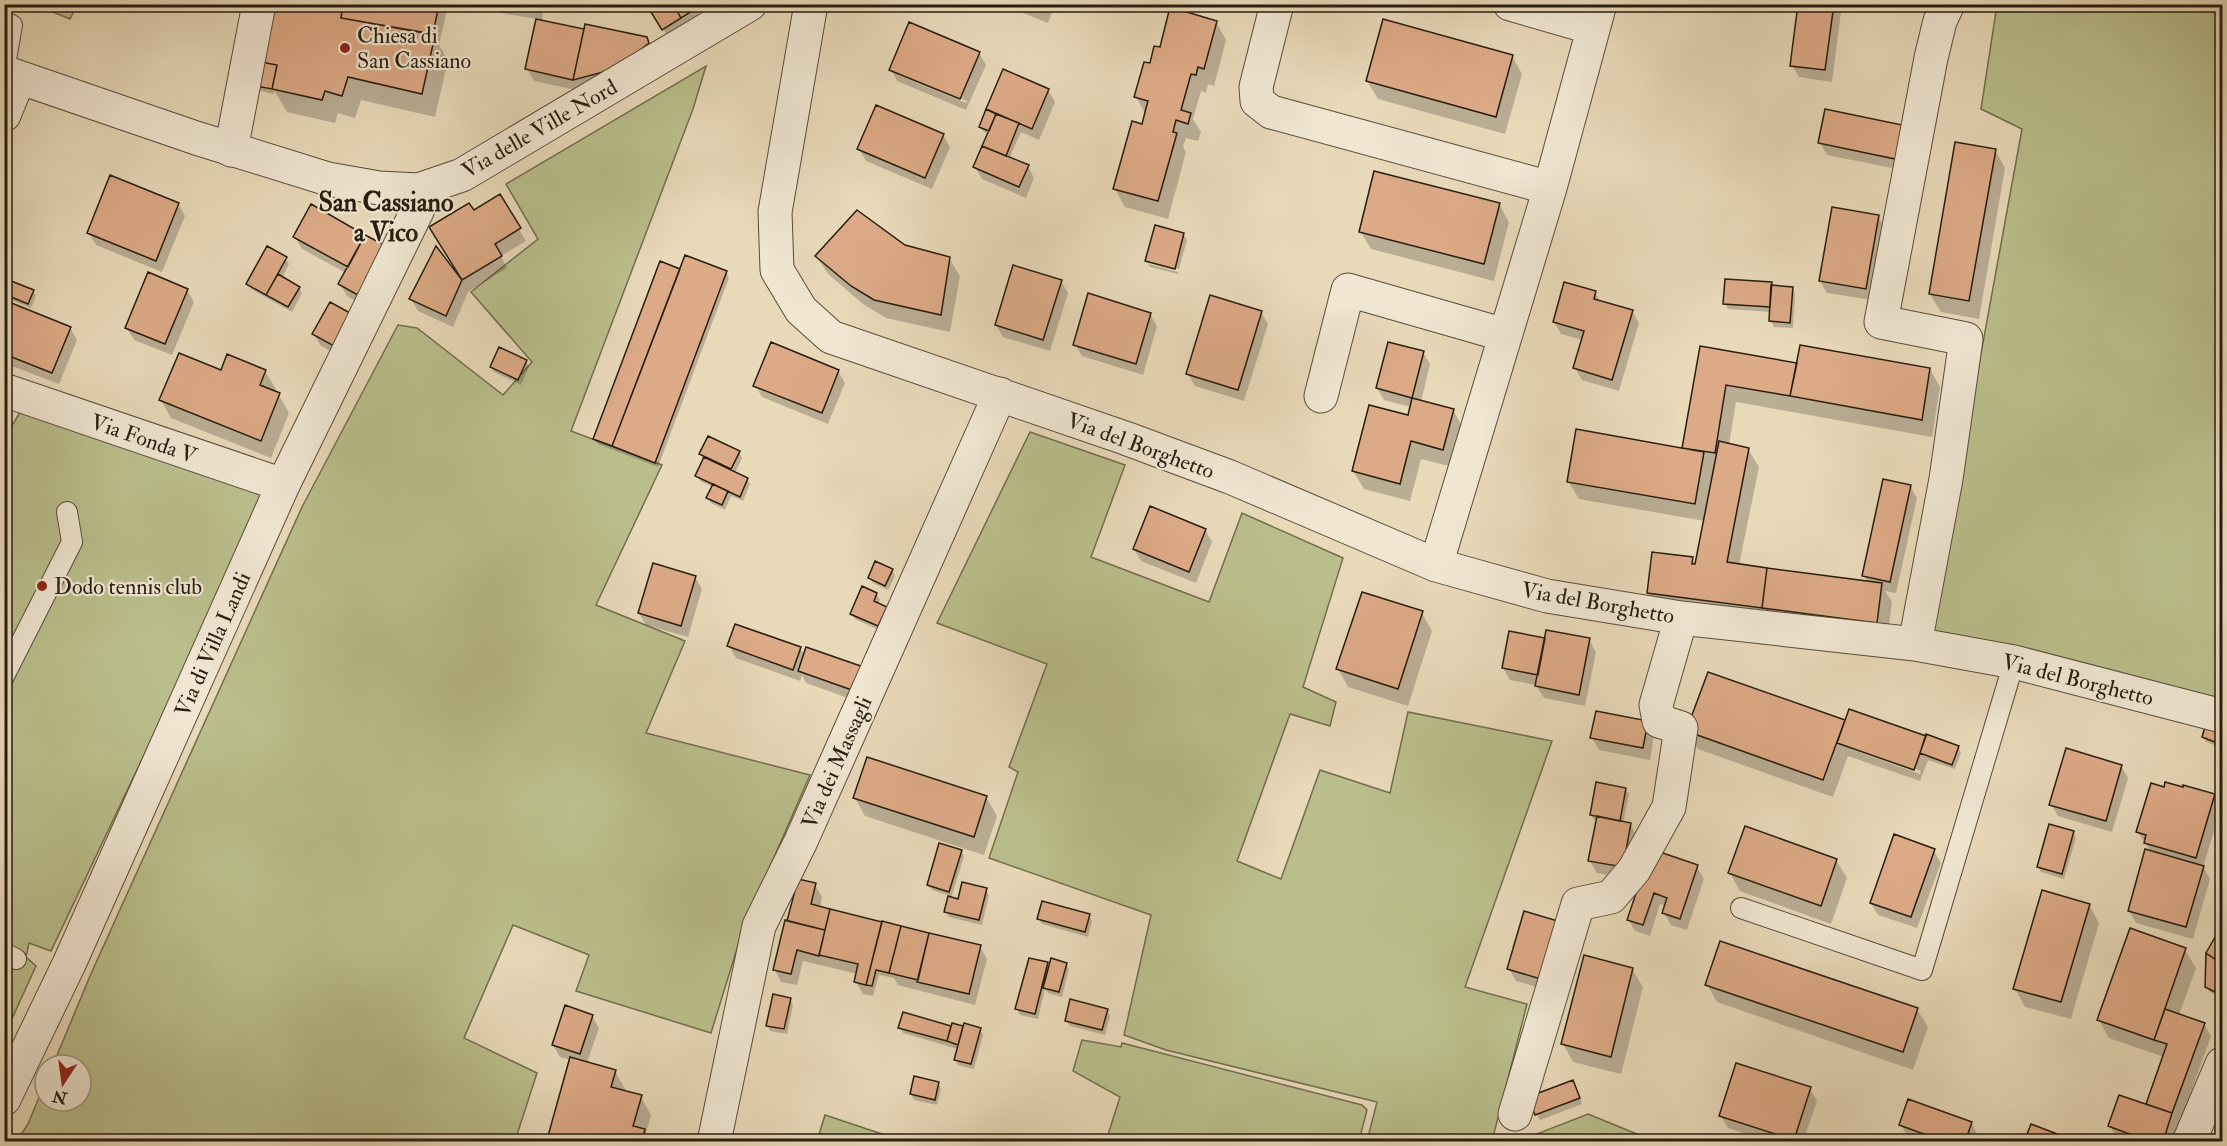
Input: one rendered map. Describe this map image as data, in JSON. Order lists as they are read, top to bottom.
{
  "streets": {
    "street": [
      "Via delle Ville Nord",
      "Via Fonda V",
      "Via del Borghetto",
      "Via di Villa Landi",
      "Via dei Massagli"
    ]
  },
  "crossings": [
    ["Via delle Ville Nord", "Via di Villa Landi"],
    ["Via Fonda V", "Via di Villa Landi"],
    ["Via del Borghetto", "Via dei Massagli"]
  ],
  "districts": ["San Cassiano a Vico"],
  "places": ["Chiesa di San Cassiano", "Dodo tennis club"],
  "north": "bottom"
}
